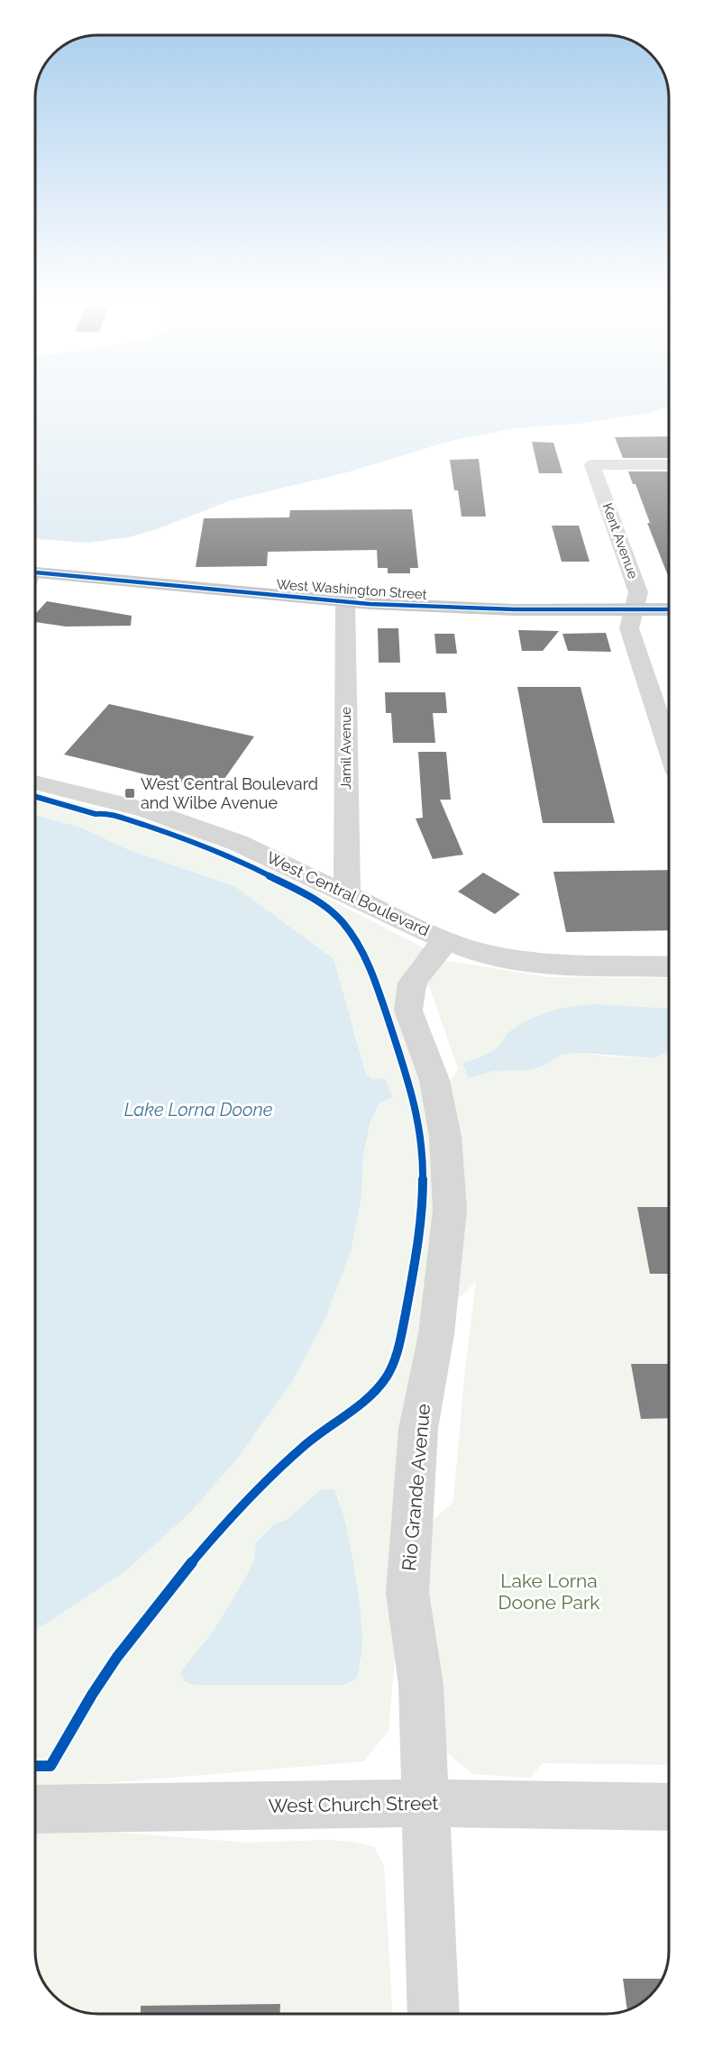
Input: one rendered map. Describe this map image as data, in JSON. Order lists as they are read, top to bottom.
{
  "streets": {
    "main road": ["West Washington Street"],
    "street": [
      "Kent Avenue",
      "Jamil Avenue",
      "West Central Boulevard",
      "Rio Grande Avenue",
      "West Church Street"
    ]
  },
  "crossings": [
    ["Kent Avenue", "West Washington Street"],
    ["West Washington Street", "Jamil Avenue"],
    ["Jamil Avenue", "West Central Boulevard"],
    ["West Central Boulevard", "Rio Grande Avenue"],
    ["Rio Grande Avenue", "West Church Street"]
  ],
  "water": ["Lake Lorna Doone"],
  "parks": ["Lake Lorna Doone Park"],
  "places": {
    "transit": ["West Central Boulevard and Wilbe Avenue"]
  }
}
